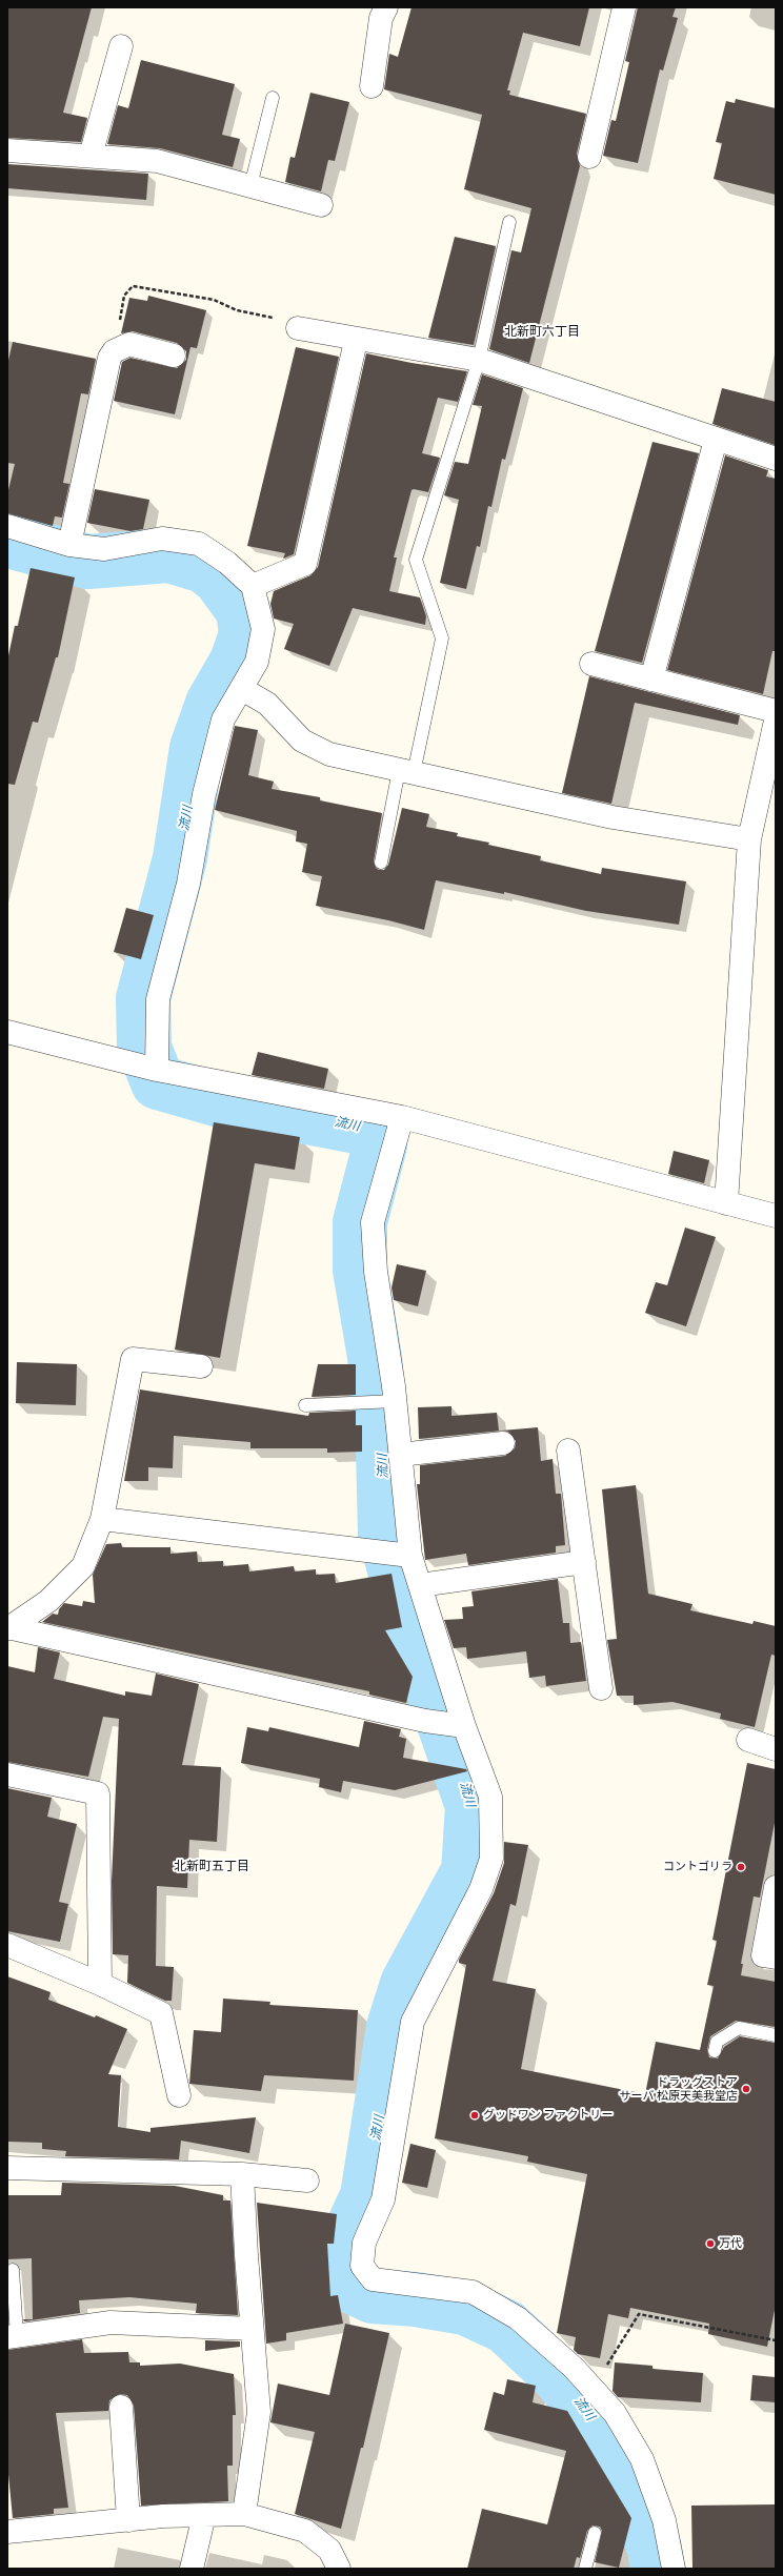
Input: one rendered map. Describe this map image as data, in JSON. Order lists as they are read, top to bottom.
{
  "districts": ["北新町六丁目", "北新町五丁目"],
  "water": ["流川"],
  "places": [
    "コントゴリラ",
    "ドラッグストア サーバ 松原天美我堂店",
    "グッドワン ファクトリー",
    "万代"
  ]
}
